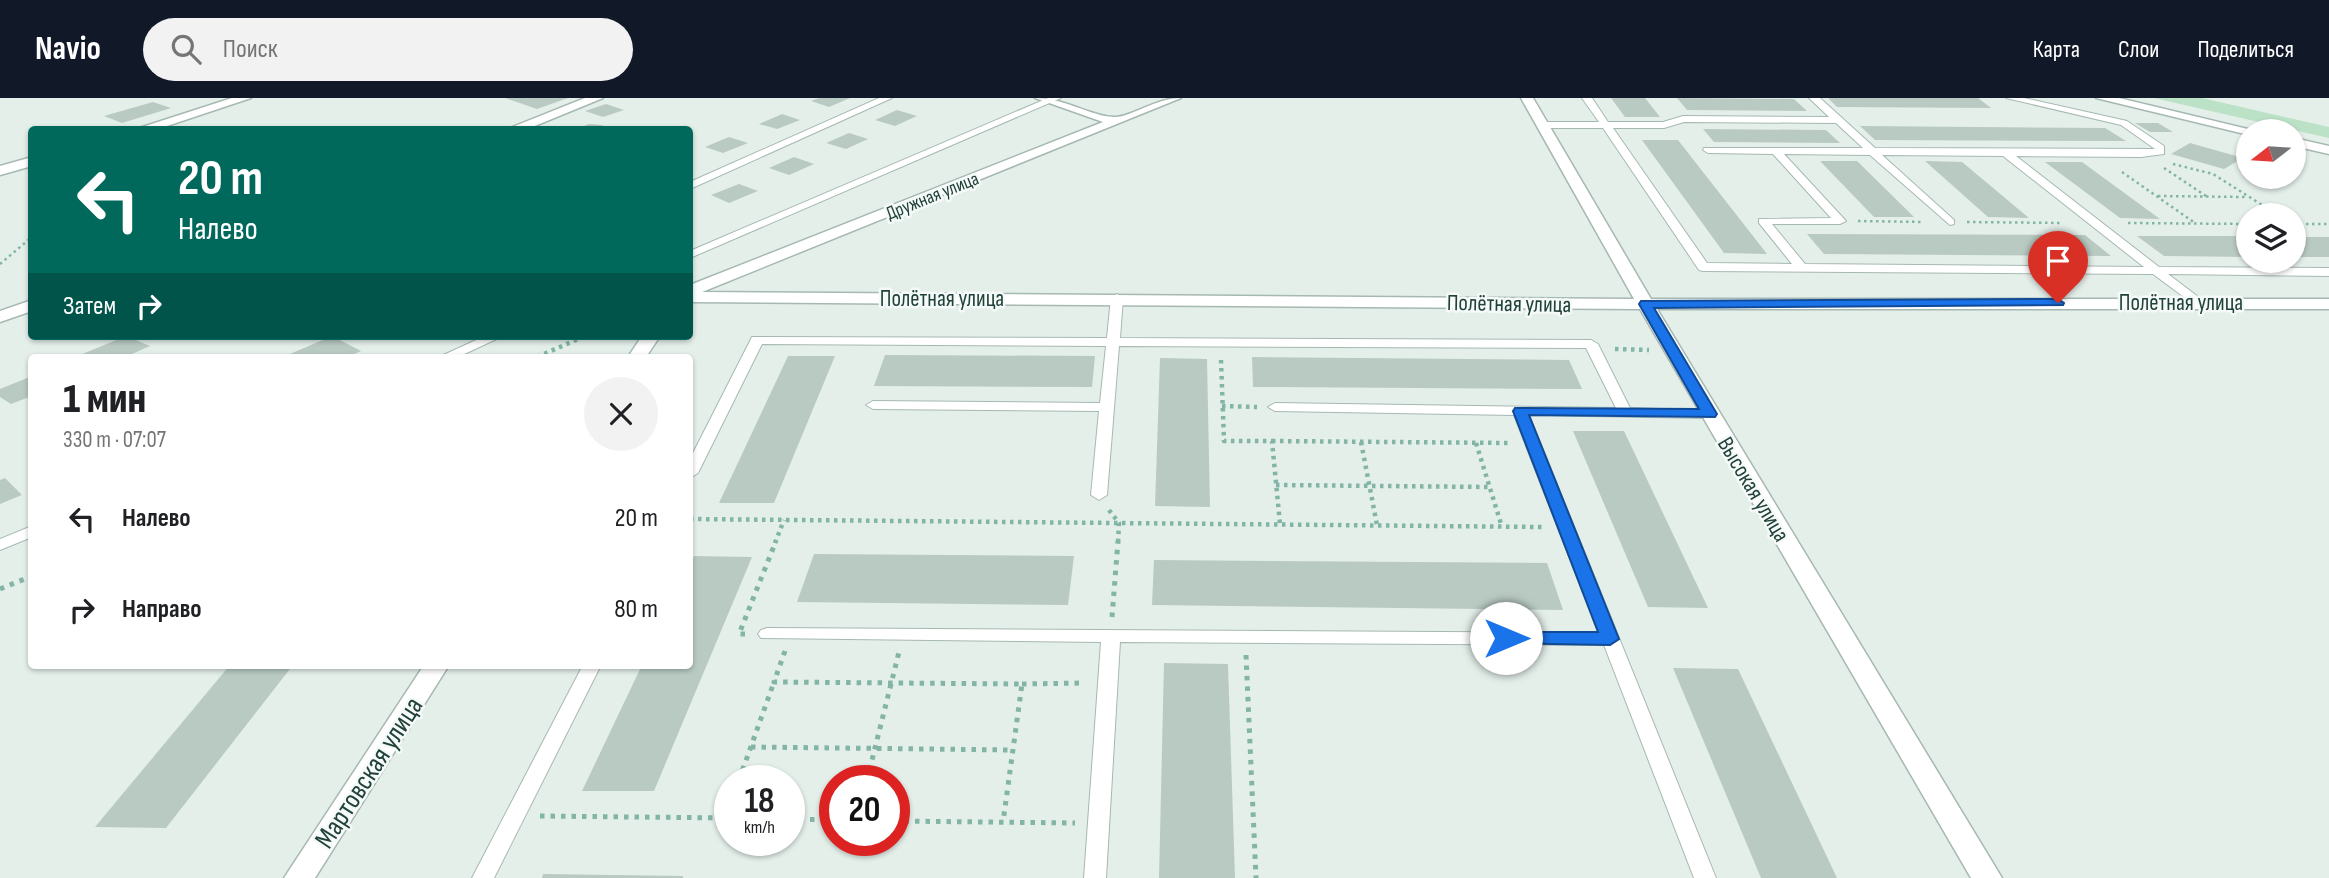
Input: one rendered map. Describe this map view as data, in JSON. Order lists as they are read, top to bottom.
{
  "streets": {
    "street": [
      "Дружная улица",
      "Полётная улица",
      "Высокая улица",
      "Мартовская улица"
    ]
  },
  "crossings": [
    ["Полётная улица", "Высокая улица"]
  ],
  "north": "left",
  "page": {
    "header": "Navio",
    "search": "Поиск",
    "nav": ["Карта", "Слои", "Поделиться"],
    "turn": ["20 m", "Налево"],
    "then": "Затем",
    "heading": ["1 мин", "330 m · 07:07"],
    "list": [
      {
        "name": "Налево",
        "value": "20 m"
      },
      {
        "name": "Направо",
        "value": "80 m"
      }
    ],
    "speed": "18 km/h",
    "limit": "20"
  }
}
